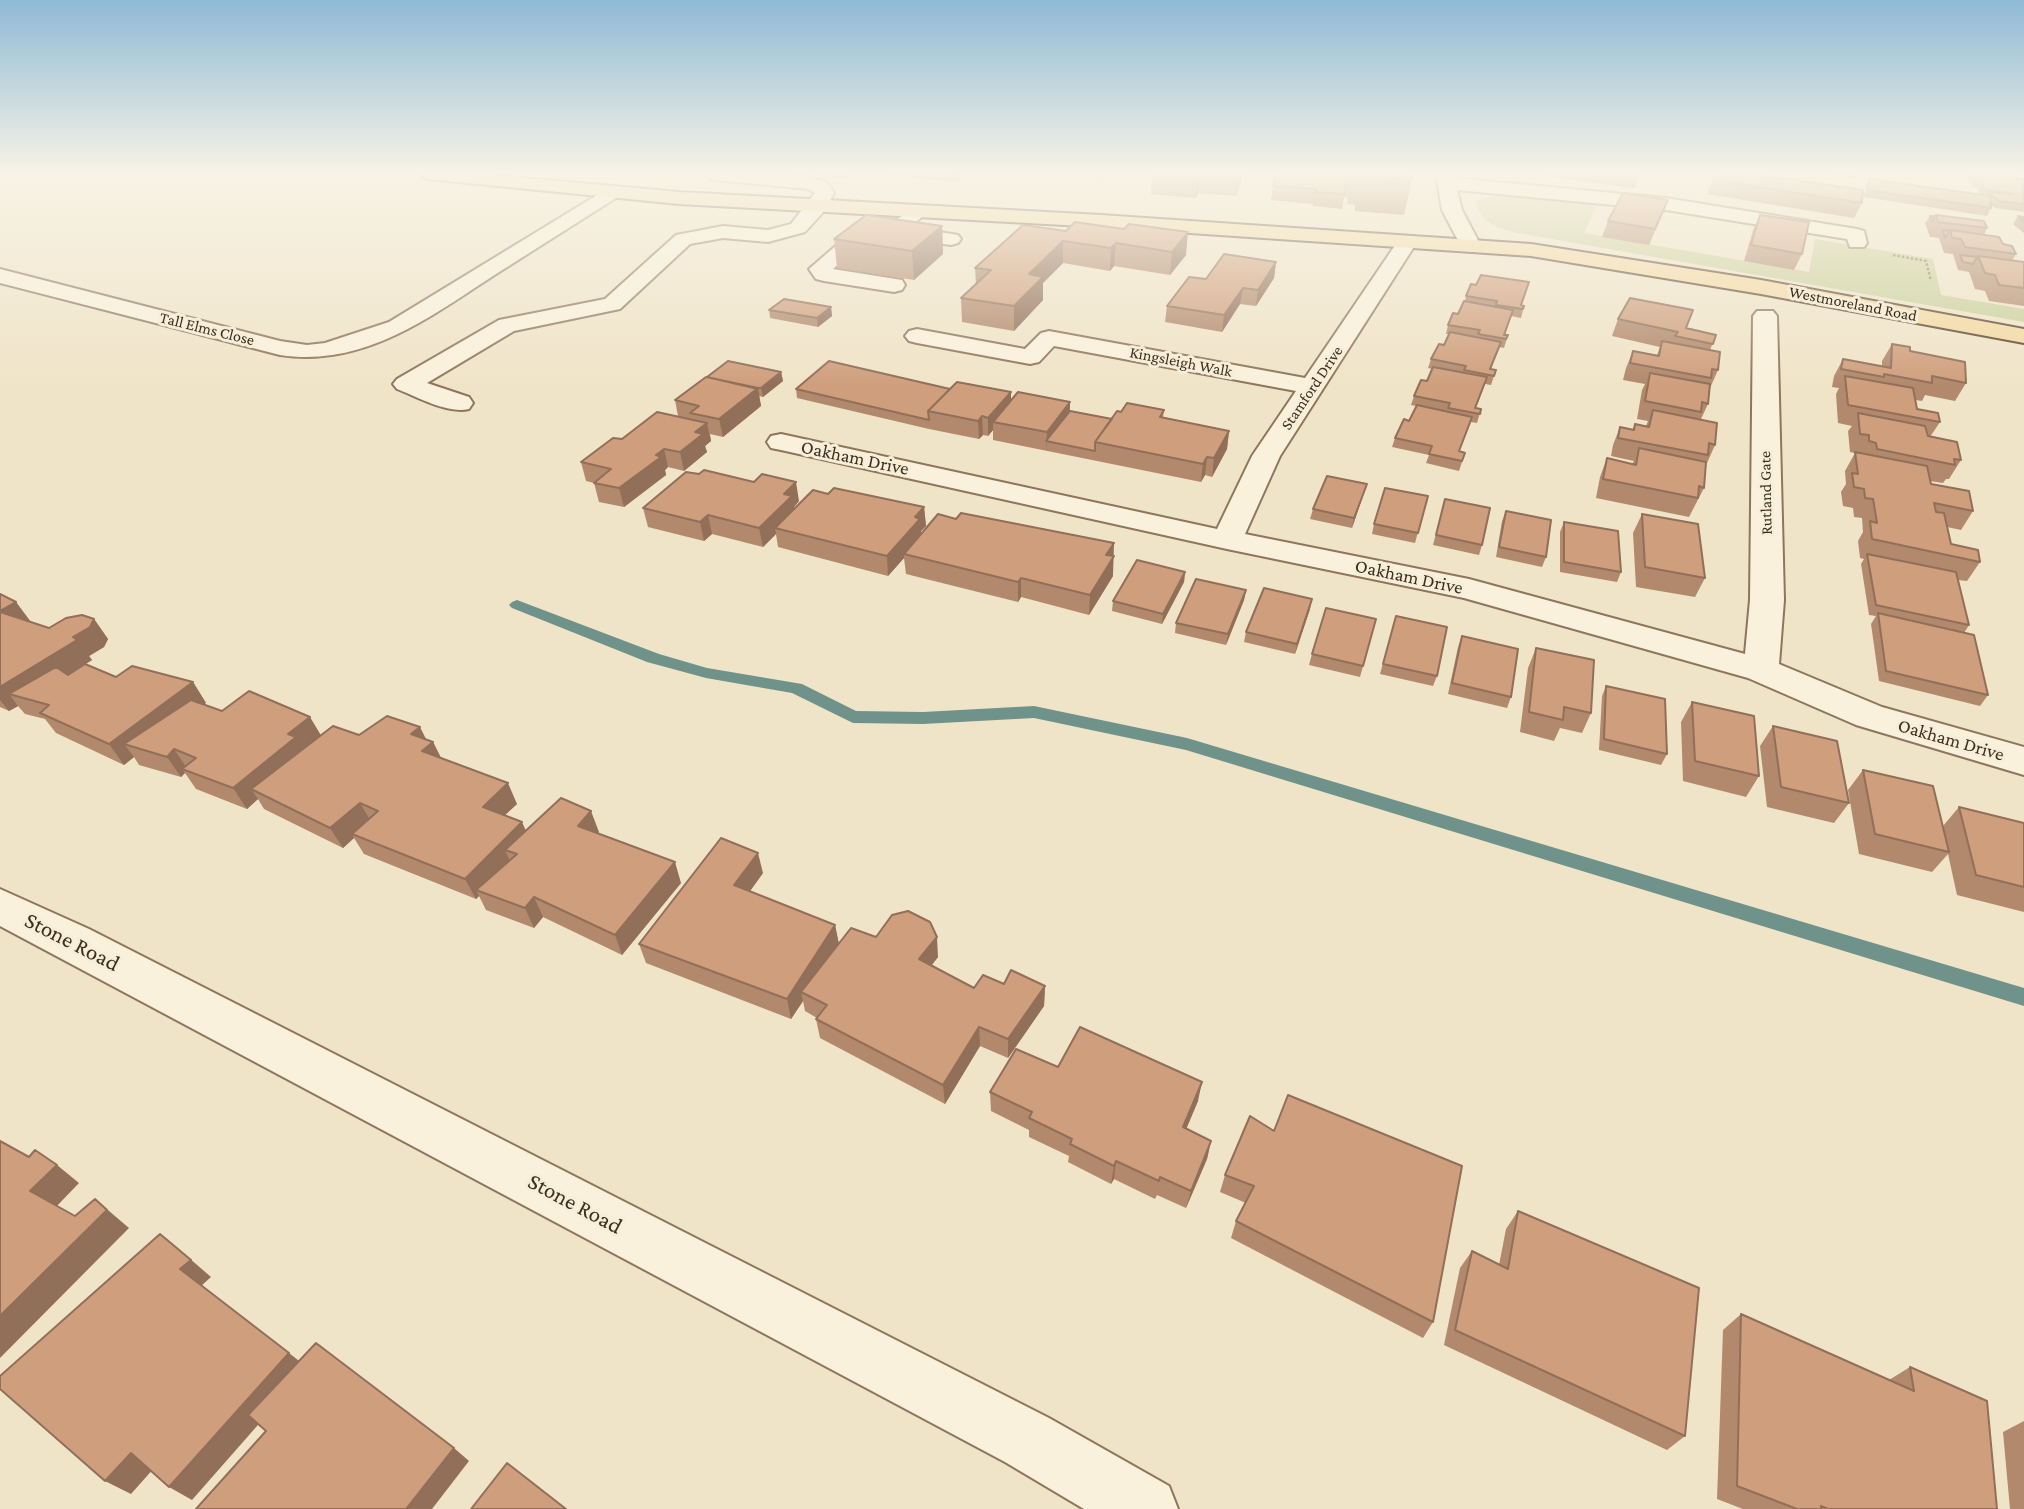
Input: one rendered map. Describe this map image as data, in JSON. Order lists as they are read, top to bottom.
{
  "streets": {
    "main road": ["Westmoreland Road"],
    "street": [
      "Tall Elms Close",
      "Kingsleigh Walk",
      "Stamford Drive",
      "Oakham Drive",
      "Rutland Gate",
      "Stone Road"
    ]
  },
  "crossings": [
    ["Kingsleigh Walk", "Stamford Drive"],
    ["Stamford Drive", "Oakham Drive"],
    ["Oakham Drive", "Rutland Gate"]
  ]
}
